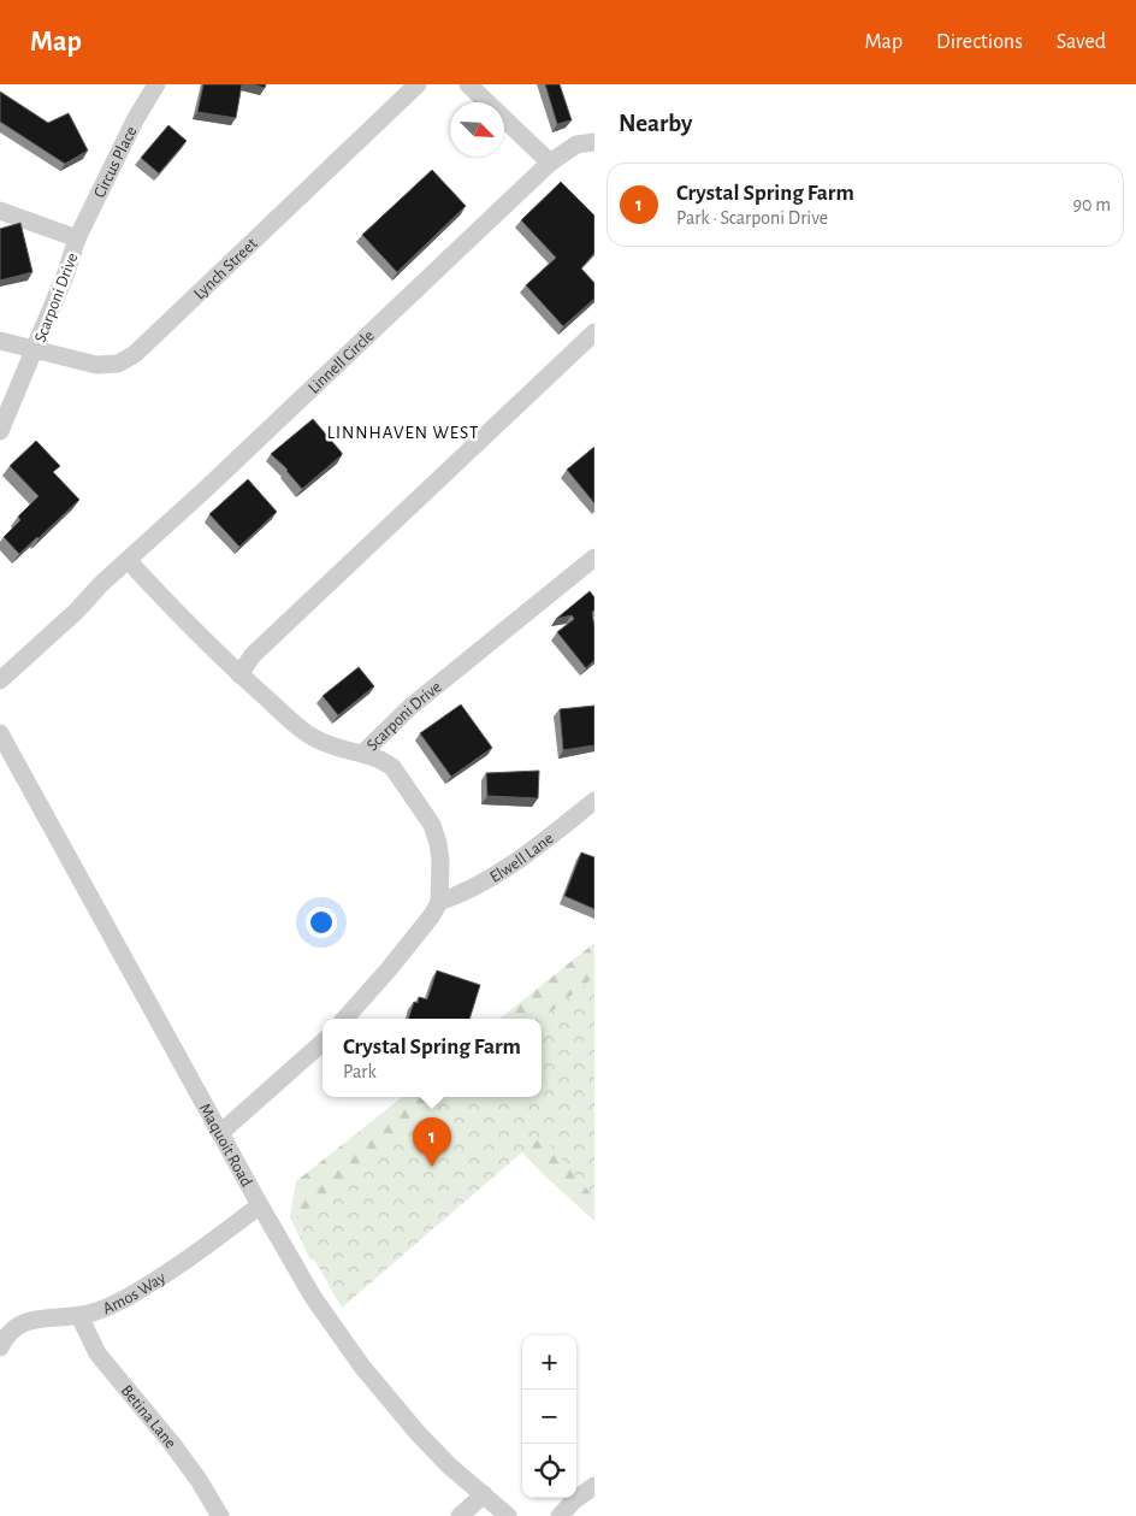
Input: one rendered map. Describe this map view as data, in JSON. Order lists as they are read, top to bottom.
{
  "streets": {
    "street": [
      "Circus Place",
      "Lynch Street",
      "Scarponi Drive",
      "Linnell Circle",
      "Elwell Lane",
      "Maquoit Road",
      "Amos Way",
      "Betina Lane"
    ]
  },
  "crossings": [
    ["Circus Place", "Scarponi Drive"],
    ["Lynch Street", "Scarponi Drive"],
    ["Scarponi Drive", "Elwell Lane"],
    ["Maquoit Road", "Amos Way"],
    ["Amos Way", "Betina Lane"]
  ],
  "districts": ["LINNHAVEN WEST"],
  "north": "bottom right",
  "page": {
    "header": "Map",
    "nav": ["Map", "Directions", "Saved"],
    "heading": "Nearby",
    "list": [
      {
        "mark": "1",
        "name": "Crystal Spring Farm",
        "note": "Park · Scarponi Drive",
        "value": "90 m"
      }
    ],
    "popup": ["Crystal Spring Farm", "Park"],
    "pins": "1",
    "map_buttons": ["+", "−"]
  }
}
